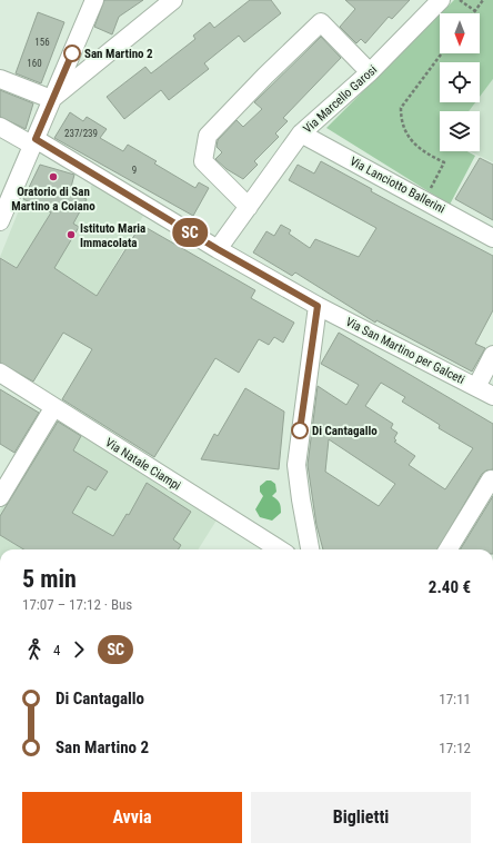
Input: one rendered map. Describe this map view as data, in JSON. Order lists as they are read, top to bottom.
{
  "streets": {
    "street": [
      "Via Marcello Garosi",
      "Via Lanciotto Ballerini",
      "Via San Martino per Galceti",
      "Via Natale Ciampi"
    ]
  },
  "crossings": [
    ["Via Marcello Garosi", "Via Lanciotto Ballerini"],
    ["Via Marcello Garosi", "Via San Martino per Galceti"]
  ],
  "places": [
    "San Martino 2",
    "Oratorio di San Martino a Coiano",
    "Istituto Maria Immacolata",
    "Di Cantagallo"
  ],
  "lines": ["bus line SC"],
  "house_numbers": [
    "156",
    "160",
    "237/239",
    "9"
  ],
  "north": "bottom",
  "page": {
    "on_map": "SC",
    "heading": ["5 min", "17:07 – 17:12 · Bus", "2.40 €"],
    "legs": ["4", "SC"],
    "list": [
      {
        "name": "Di Cantagallo",
        "value": "17:11"
      },
      {
        "name": "San Martino 2",
        "value": "17:12"
      }
    ],
    "buttons": ["Avvia", "Biglietti"]
  }
}
